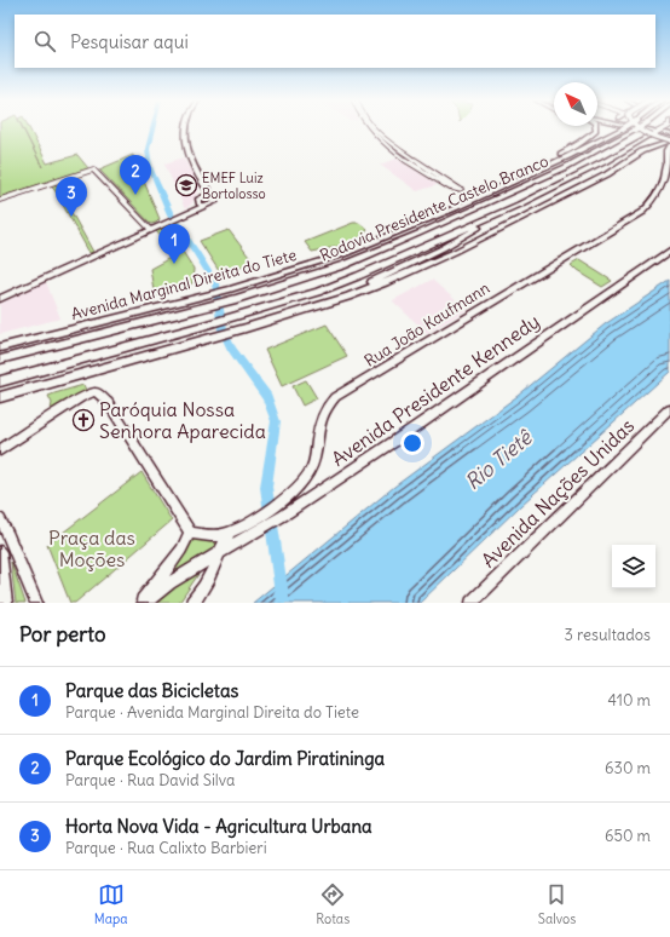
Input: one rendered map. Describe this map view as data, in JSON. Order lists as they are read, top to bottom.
{
  "streets": {
    "highway": ["Rodovia Presidente Castelo Branco", "Avenida Marginal Direita do Tiete"],
    "main road": ["Rua João Kaufmann", "Avenida Presidente Kennedy", "Avenida Nações Unidas"]
  },
  "crossings": [
    ["Rua João Kaufmann", "Avenida Presidente Kennedy"]
  ],
  "water": ["Rio Tietê"],
  "parks": ["Praça das Moções"],
  "places": {
    "school or university": ["EMEF Luiz Bortolosso"],
    "church": ["Paróquia Nossa Senhora Aparecida"]
  },
  "north": "top left",
  "page": {
    "search": "Pesquisar aqui",
    "pins": ["2", "3", "1"],
    "heading": ["Por perto", "3 resultados"],
    "list": [
      {
        "mark": "1",
        "name": "Parque das Bicicletas",
        "note": "Parque · Avenida Marginal Direita do Tiete",
        "value": "410 m"
      },
      {
        "mark": "2",
        "name": "Parque Ecológico do Jardim Piratininga",
        "note": "Parque · Rua David Silva",
        "value": "630 m"
      },
      {
        "mark": "3",
        "name": "Horta Nova Vida - Agricultura Urbana",
        "note": "Parque · Rua Calixto Barbieri",
        "value": "650 m"
      }
    ],
    "nav": ["Mapa", "Rotas", "Salvos"]
  }
}
